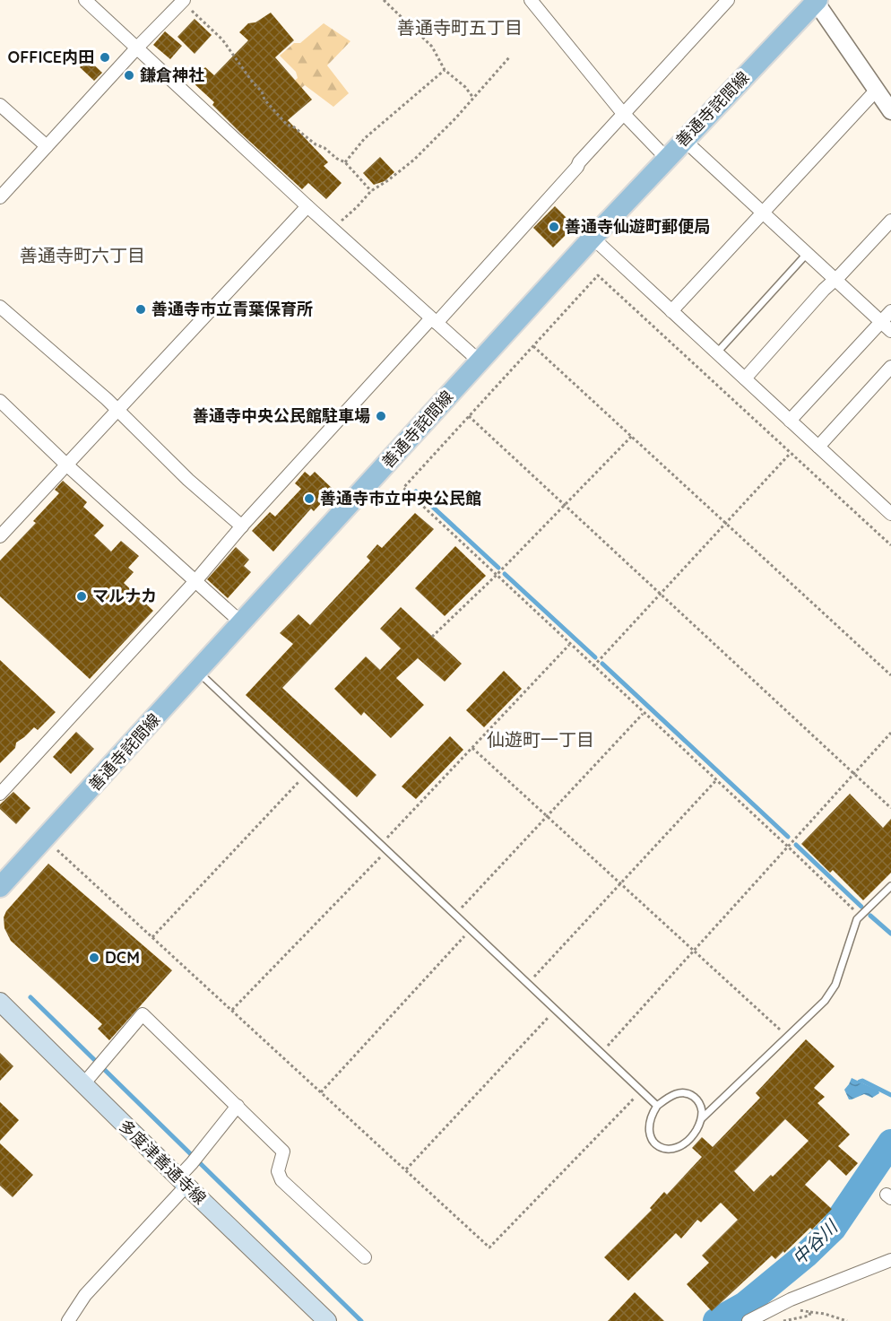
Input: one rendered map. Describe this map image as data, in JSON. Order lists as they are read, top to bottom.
{
  "streets": {
    "main road": ["善通寺詫間線", "多度津善通寺線"]
  },
  "districts": ["善通寺町五丁目", "善通寺町六丁目", "仙遊町一丁目"],
  "water": ["中谷川"],
  "places": [
    "OFFICE内田",
    "鎌倉神社",
    "善通寺仙遊町郵便局",
    "善通寺市立青葉保育所",
    "善通寺中央公民館駐車場",
    "善通寺市立中央公民館",
    "マルナカ",
    "DCM"
  ]
}
